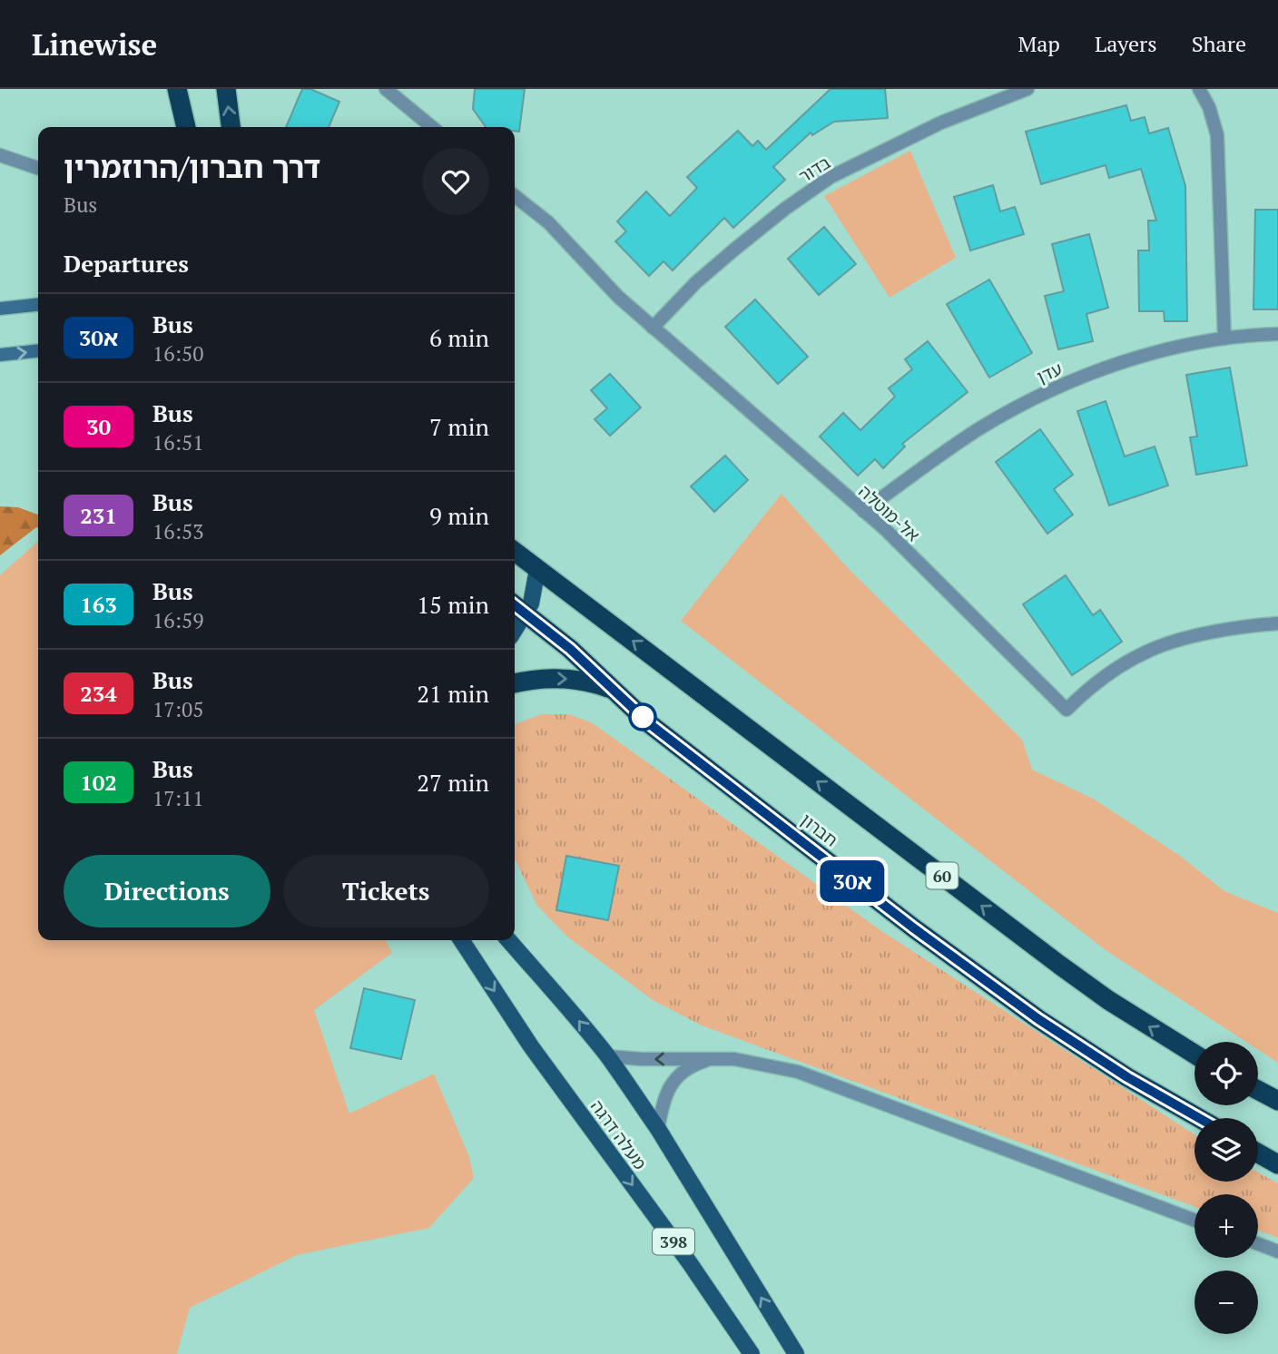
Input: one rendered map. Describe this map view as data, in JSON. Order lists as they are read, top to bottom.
{
  "streets": {
    "highway": ["חברון", "60"],
    "main road": ["מעלה דרגה", "398"],
    "street": ["בדור", "עדן", "אל-מוטלה"]
  },
  "crossings": [
    ["בדור", "אל-מוטלה"],
    ["עדן", "אל-מוטלה"]
  ],
  "lines": ["bus line 30א"],
  "page": {
    "header": "Linewise",
    "nav": ["Map", "Layers", "Share"],
    "on_map": "30א",
    "heading": [
      ["דרך חברון/הרוזמרין", "Bus"],
      "Departures"
    ],
    "list": [
      {
        "mark": "30א",
        "name": "Bus",
        "note": "16:50",
        "value": "6 min"
      },
      {
        "mark": "30",
        "name": "Bus",
        "note": "16:51",
        "value": "7 min"
      },
      {
        "mark": "231",
        "name": "Bus",
        "note": "16:53",
        "value": "9 min"
      },
      {
        "mark": "163",
        "name": "Bus",
        "note": "16:59",
        "value": "15 min"
      },
      {
        "mark": "234",
        "name": "Bus",
        "note": "17:05",
        "value": "21 min"
      },
      {
        "mark": "102",
        "name": "Bus",
        "note": "17:11",
        "value": "27 min"
      }
    ],
    "buttons": ["Directions", "Tickets"],
    "map_buttons": ["+", "−"]
  }
}
